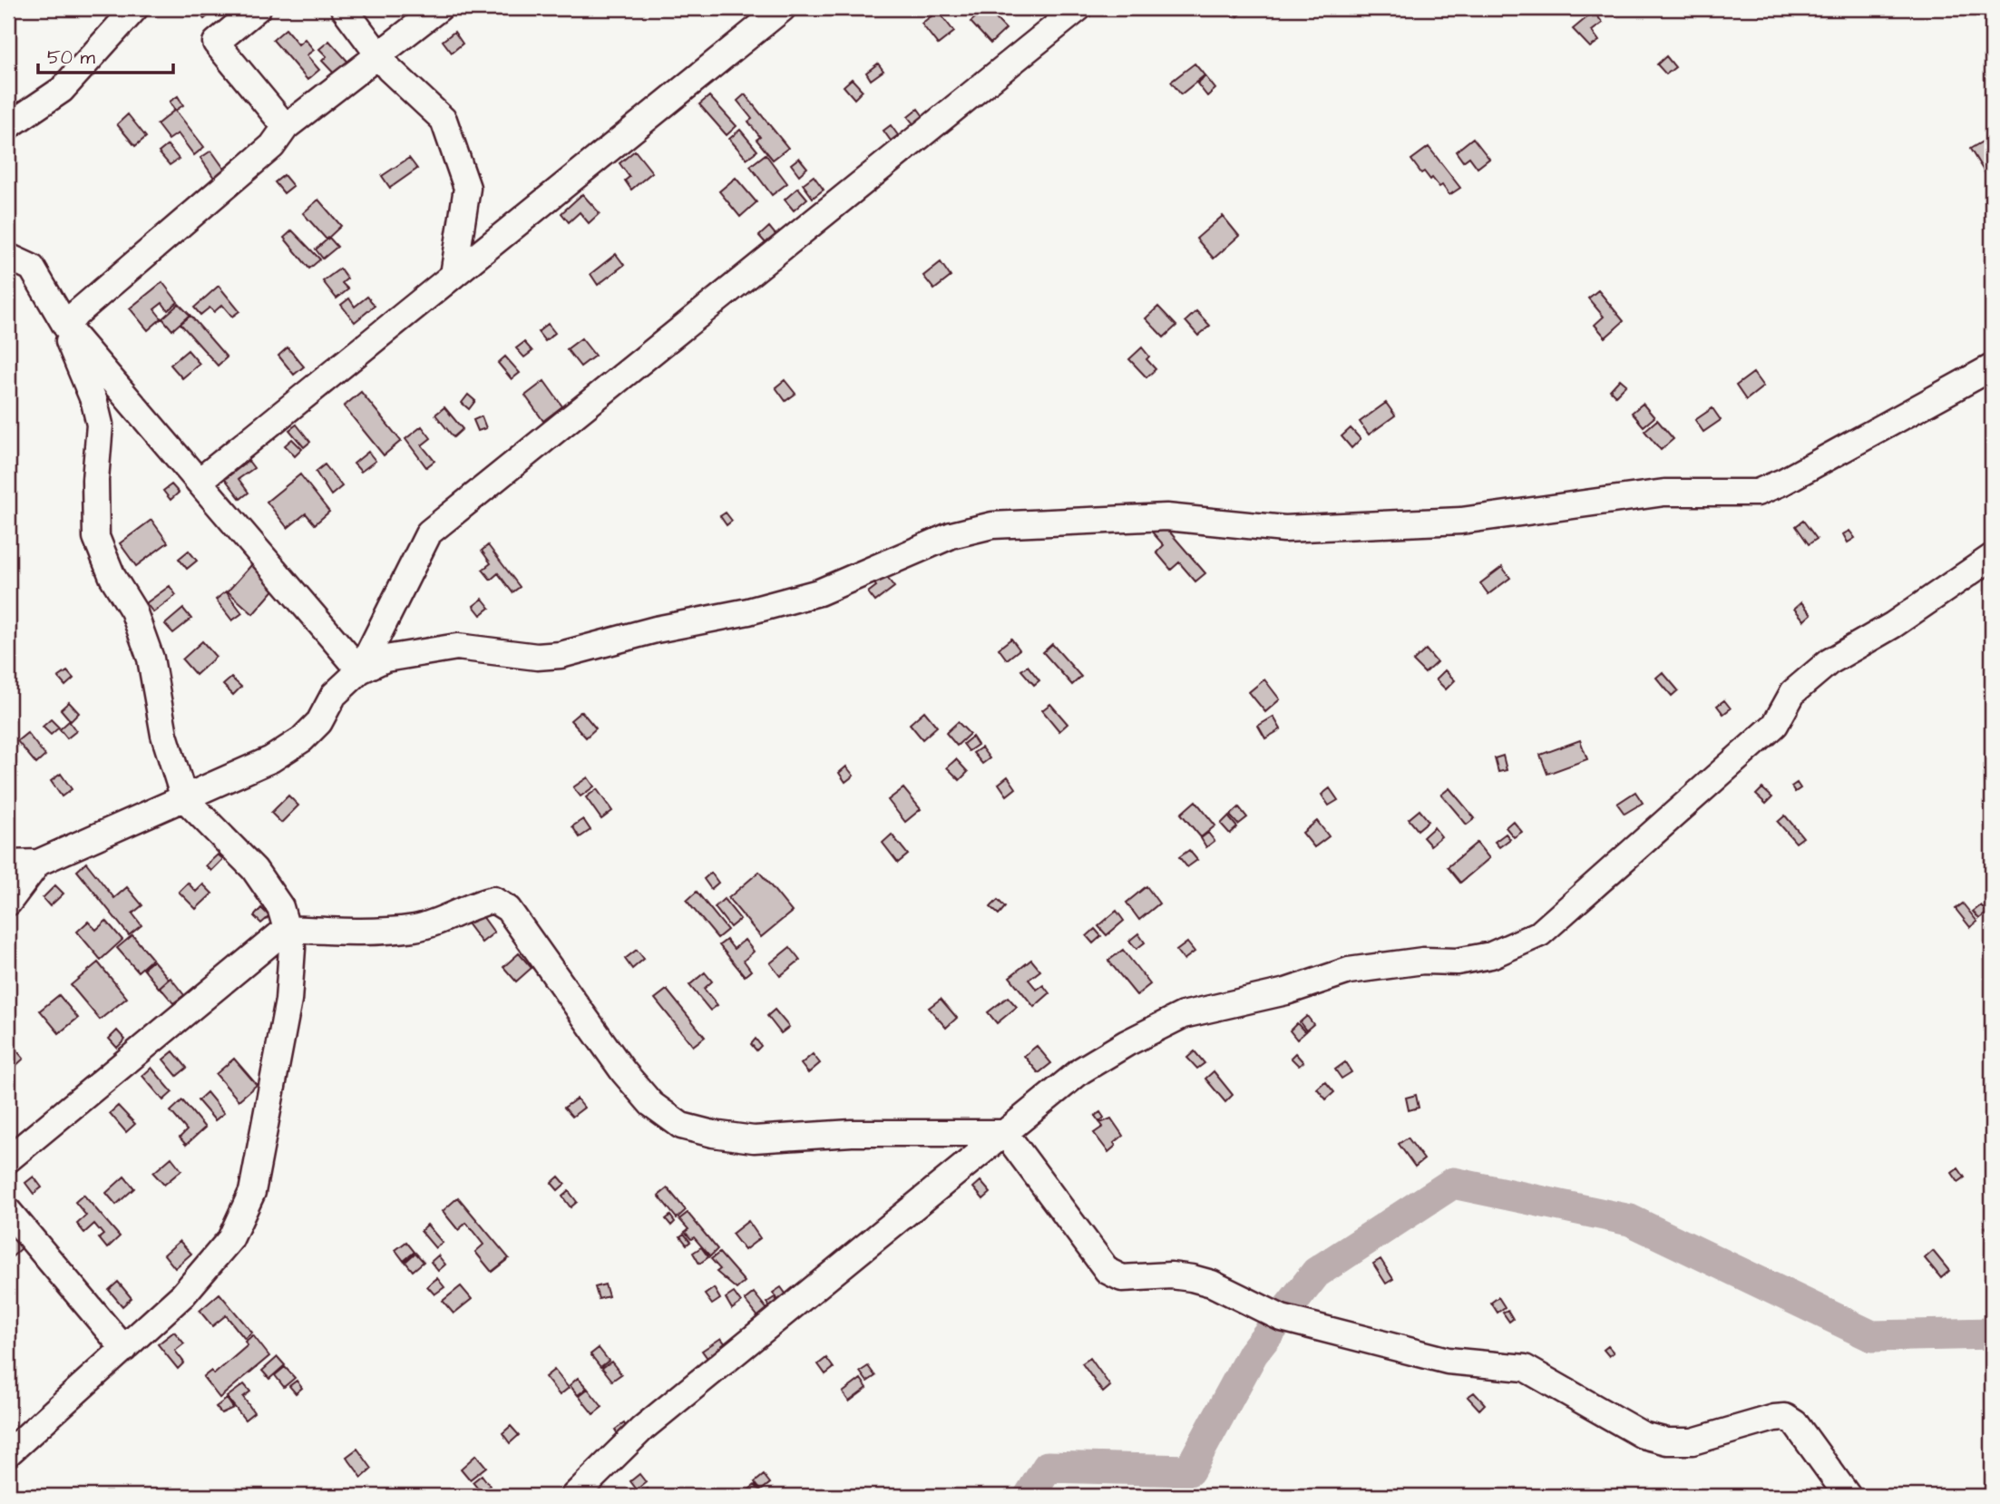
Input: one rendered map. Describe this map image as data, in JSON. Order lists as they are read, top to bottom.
{
  "scale_bar": "50 m"
}
